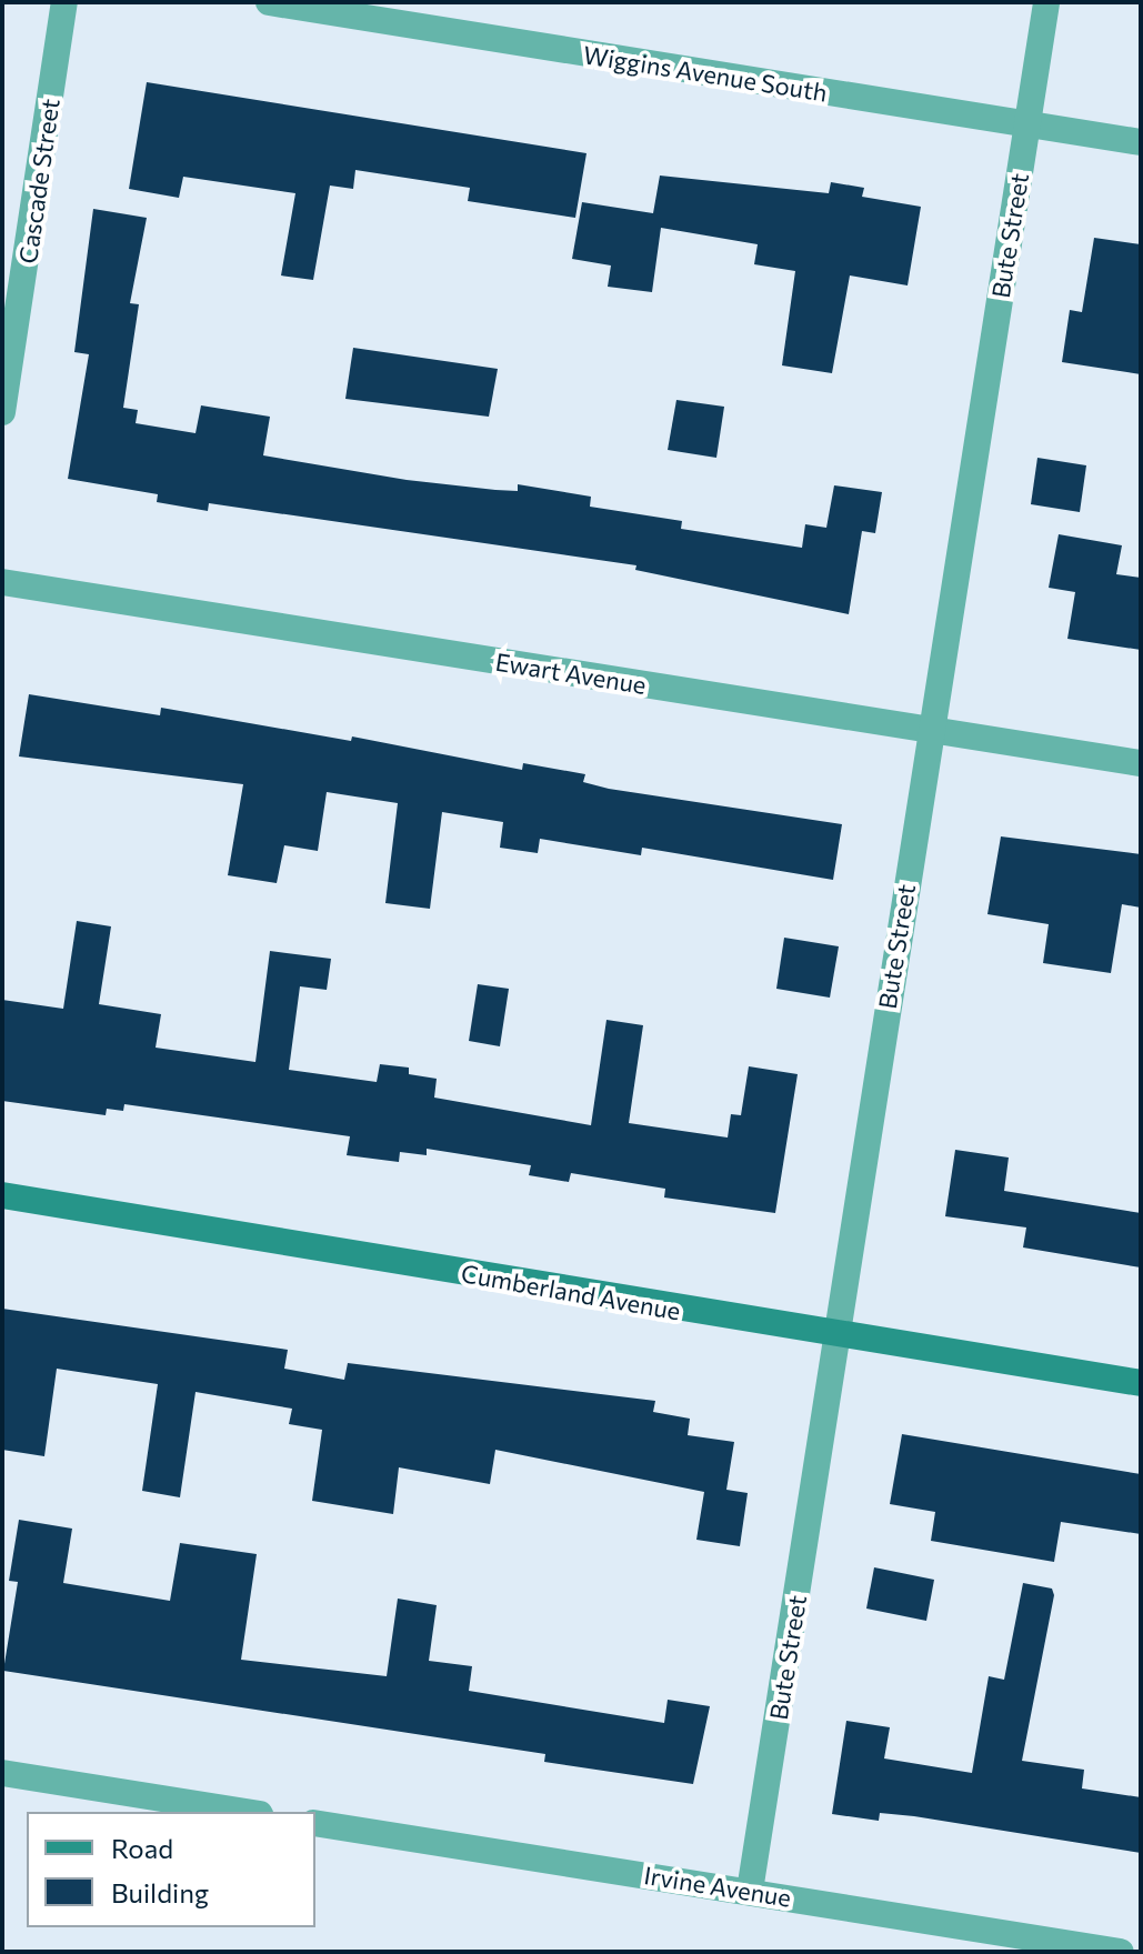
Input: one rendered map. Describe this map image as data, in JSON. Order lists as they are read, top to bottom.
{
  "streets": {
    "street": [
      "Wiggins Avenue South",
      "Cascade Street",
      "Bute Street",
      "Ewart Avenue",
      "Cumberland Avenue",
      "Irvine Avenue"
    ]
  },
  "crossings": [
    ["Wiggins Avenue South", "Bute Street"],
    ["Bute Street", "Ewart Avenue"],
    ["Bute Street", "Cumberland Avenue"],
    ["Bute Street", "Irvine Avenue"]
  ],
  "legend": ["Road", "Building"]
}
